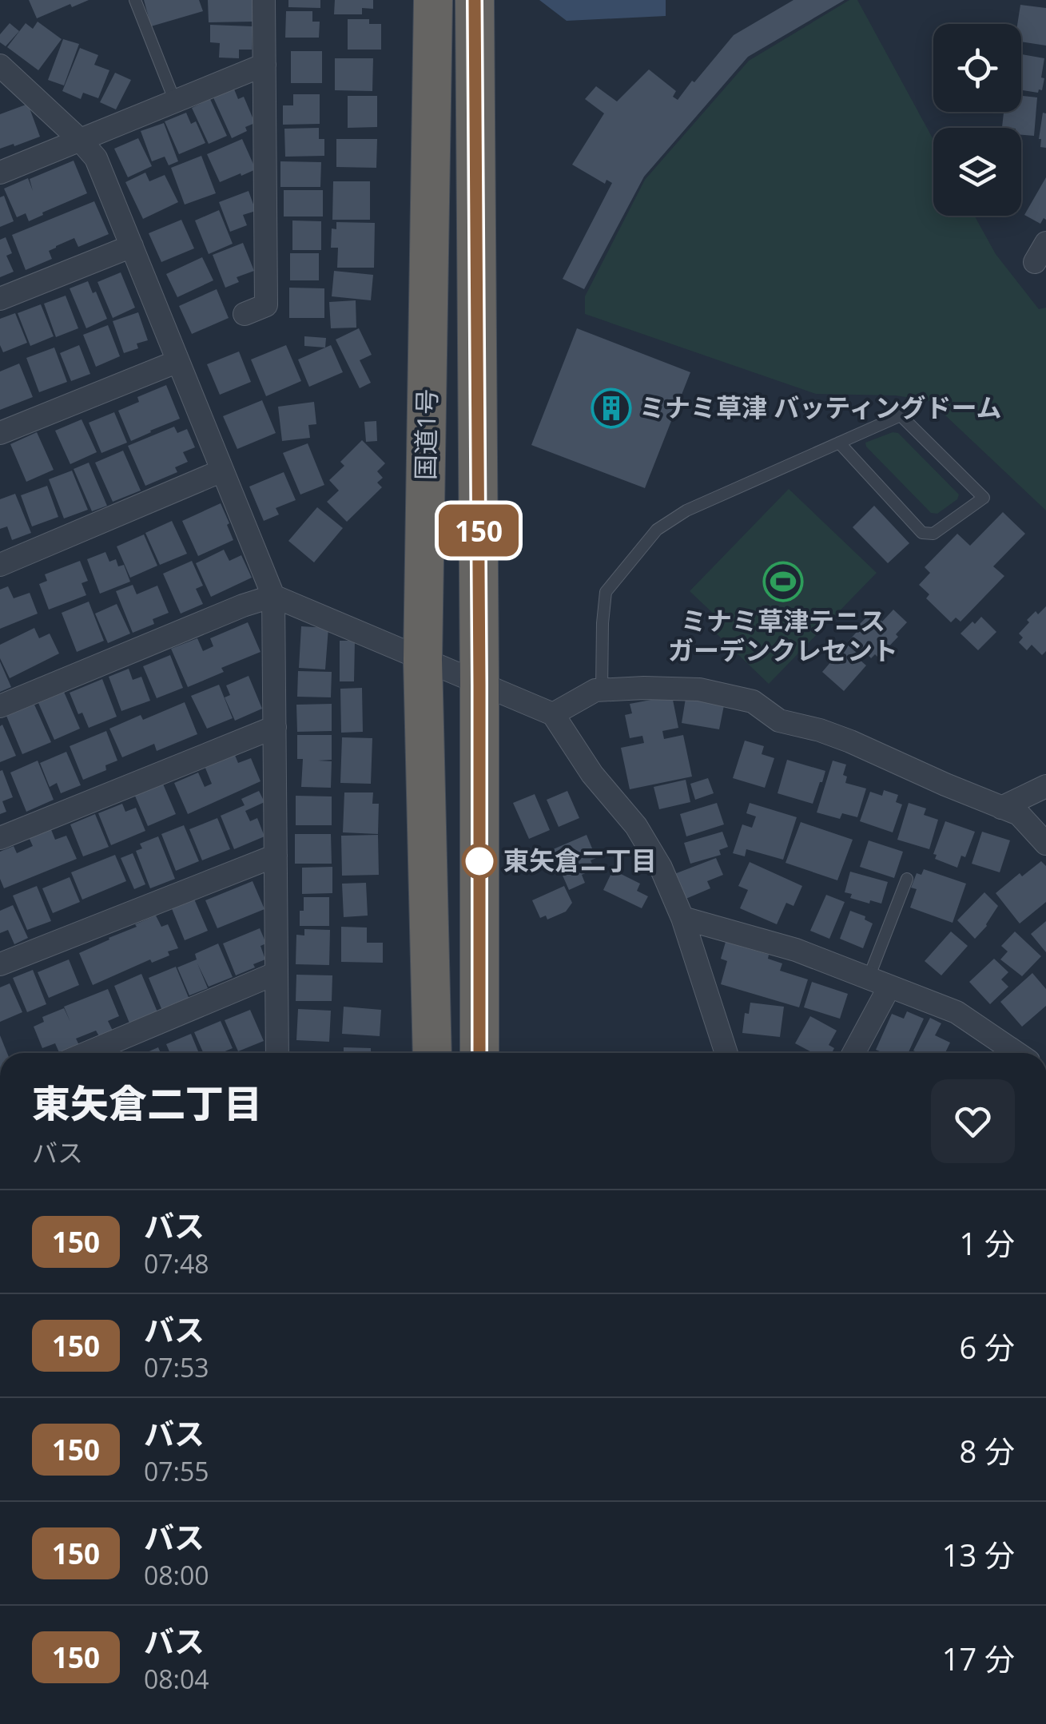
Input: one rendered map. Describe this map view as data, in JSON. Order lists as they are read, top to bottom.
{
  "streets": {
    "highway": ["国道1号"]
  },
  "places": {
    "building": ["ミナミ草津 バッティングドーム"],
    "sports": ["ミナミ草津テニス ガーデンクレセント"],
    "other": ["東矢倉二丁目"]
  },
  "lines": ["bus line 150"],
  "page": {
    "on_map": "150",
    "heading": ["東矢倉二丁目", "バス"],
    "list": [
      {
        "mark": "150",
        "name": "バス",
        "note": "07:48",
        "value": "1 分"
      },
      {
        "mark": "150",
        "name": "バス",
        "note": "07:53",
        "value": "6 分"
      },
      {
        "mark": "150",
        "name": "バス",
        "note": "07:55",
        "value": "8 分"
      },
      {
        "mark": "150",
        "name": "バス",
        "note": "08:00",
        "value": "13 分"
      },
      {
        "mark": "150",
        "name": "バス",
        "note": "08:04",
        "value": "17 分"
      }
    ]
  }
}
